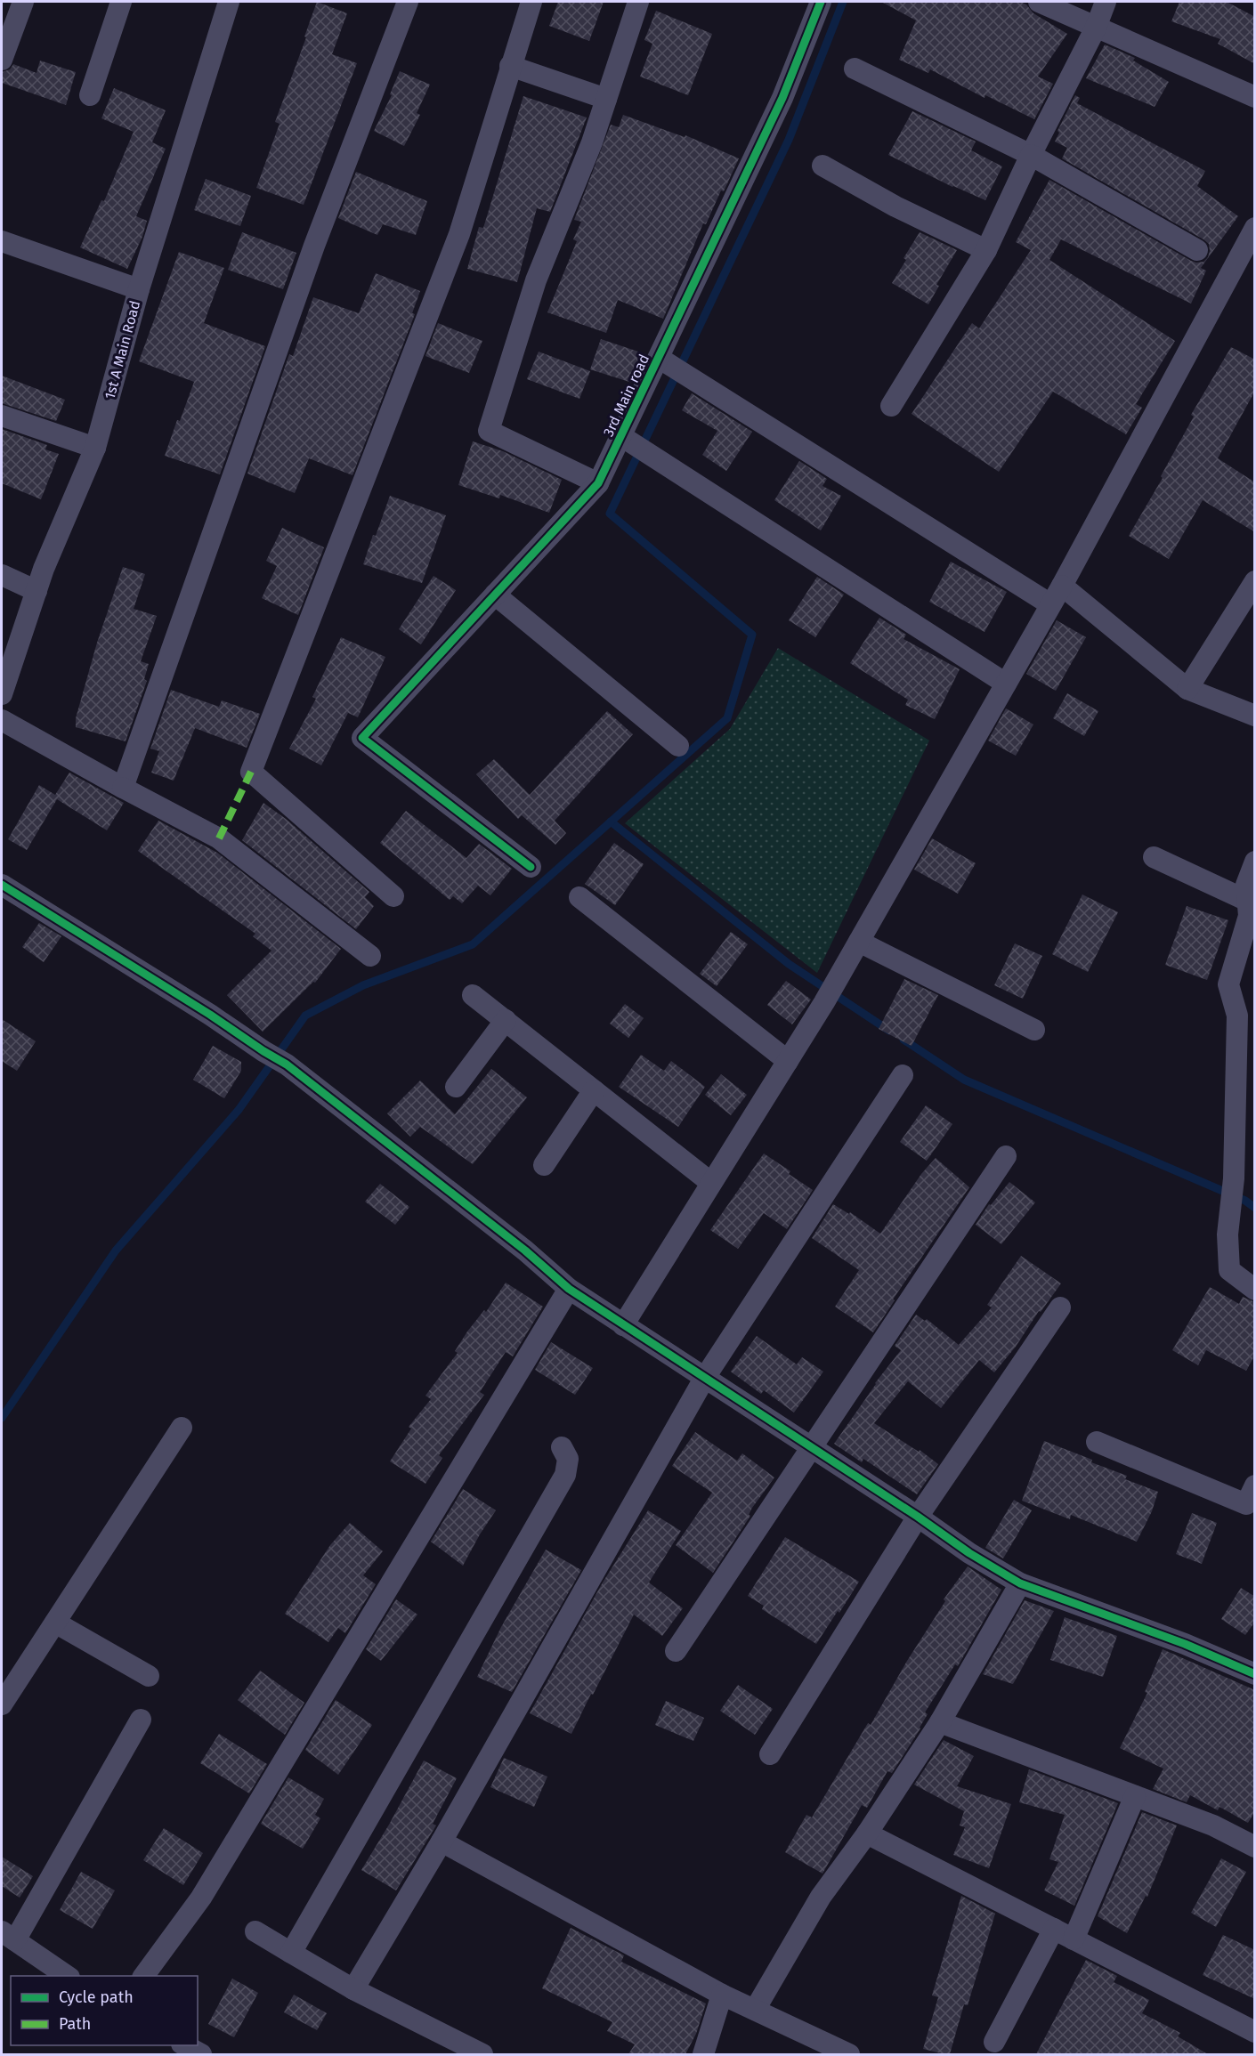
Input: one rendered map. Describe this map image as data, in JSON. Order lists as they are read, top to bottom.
{
  "streets": {
    "street": ["1st A Main Road", "3rd Main road"]
  },
  "legend": ["Cycle path", "Path"]
}
